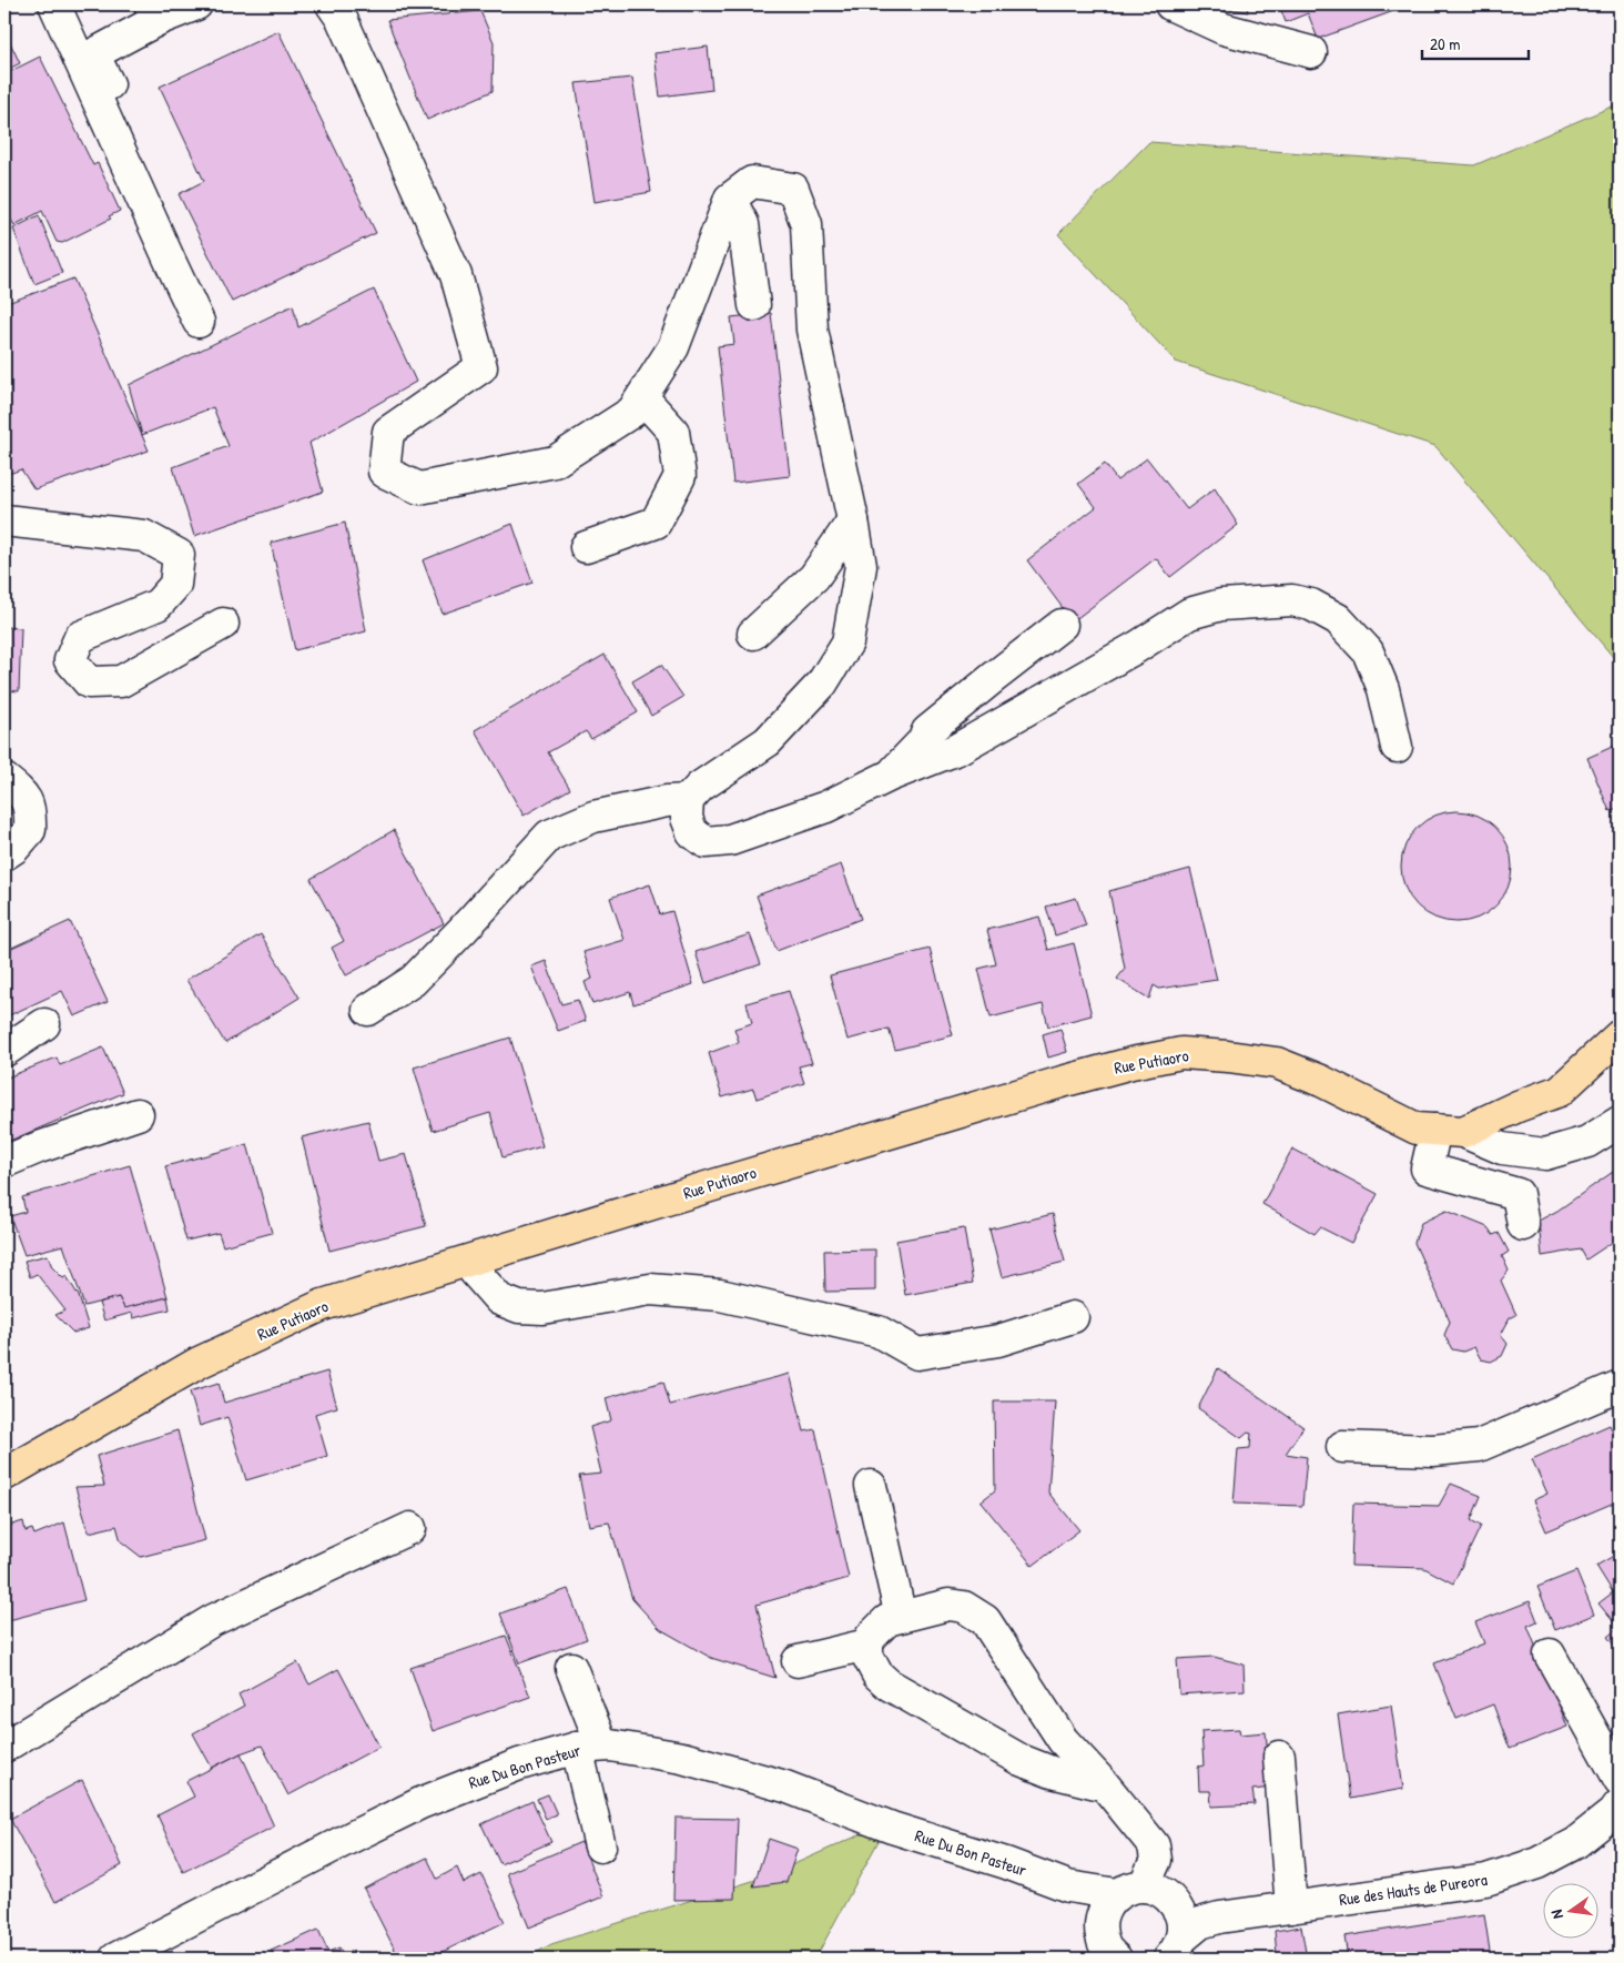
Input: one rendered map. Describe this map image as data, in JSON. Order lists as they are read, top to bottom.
{
  "streets": {
    "main road": ["Rue Putiaoro"],
    "street": ["Rue Du Bon Pasteur", "Rue des Hauts de Pureora"]
  },
  "crossings": [
    ["Rue Du Bon Pasteur", "Rue des Hauts de Pureora"]
  ],
  "scale_bar": "20 m",
  "north": "left"
}
